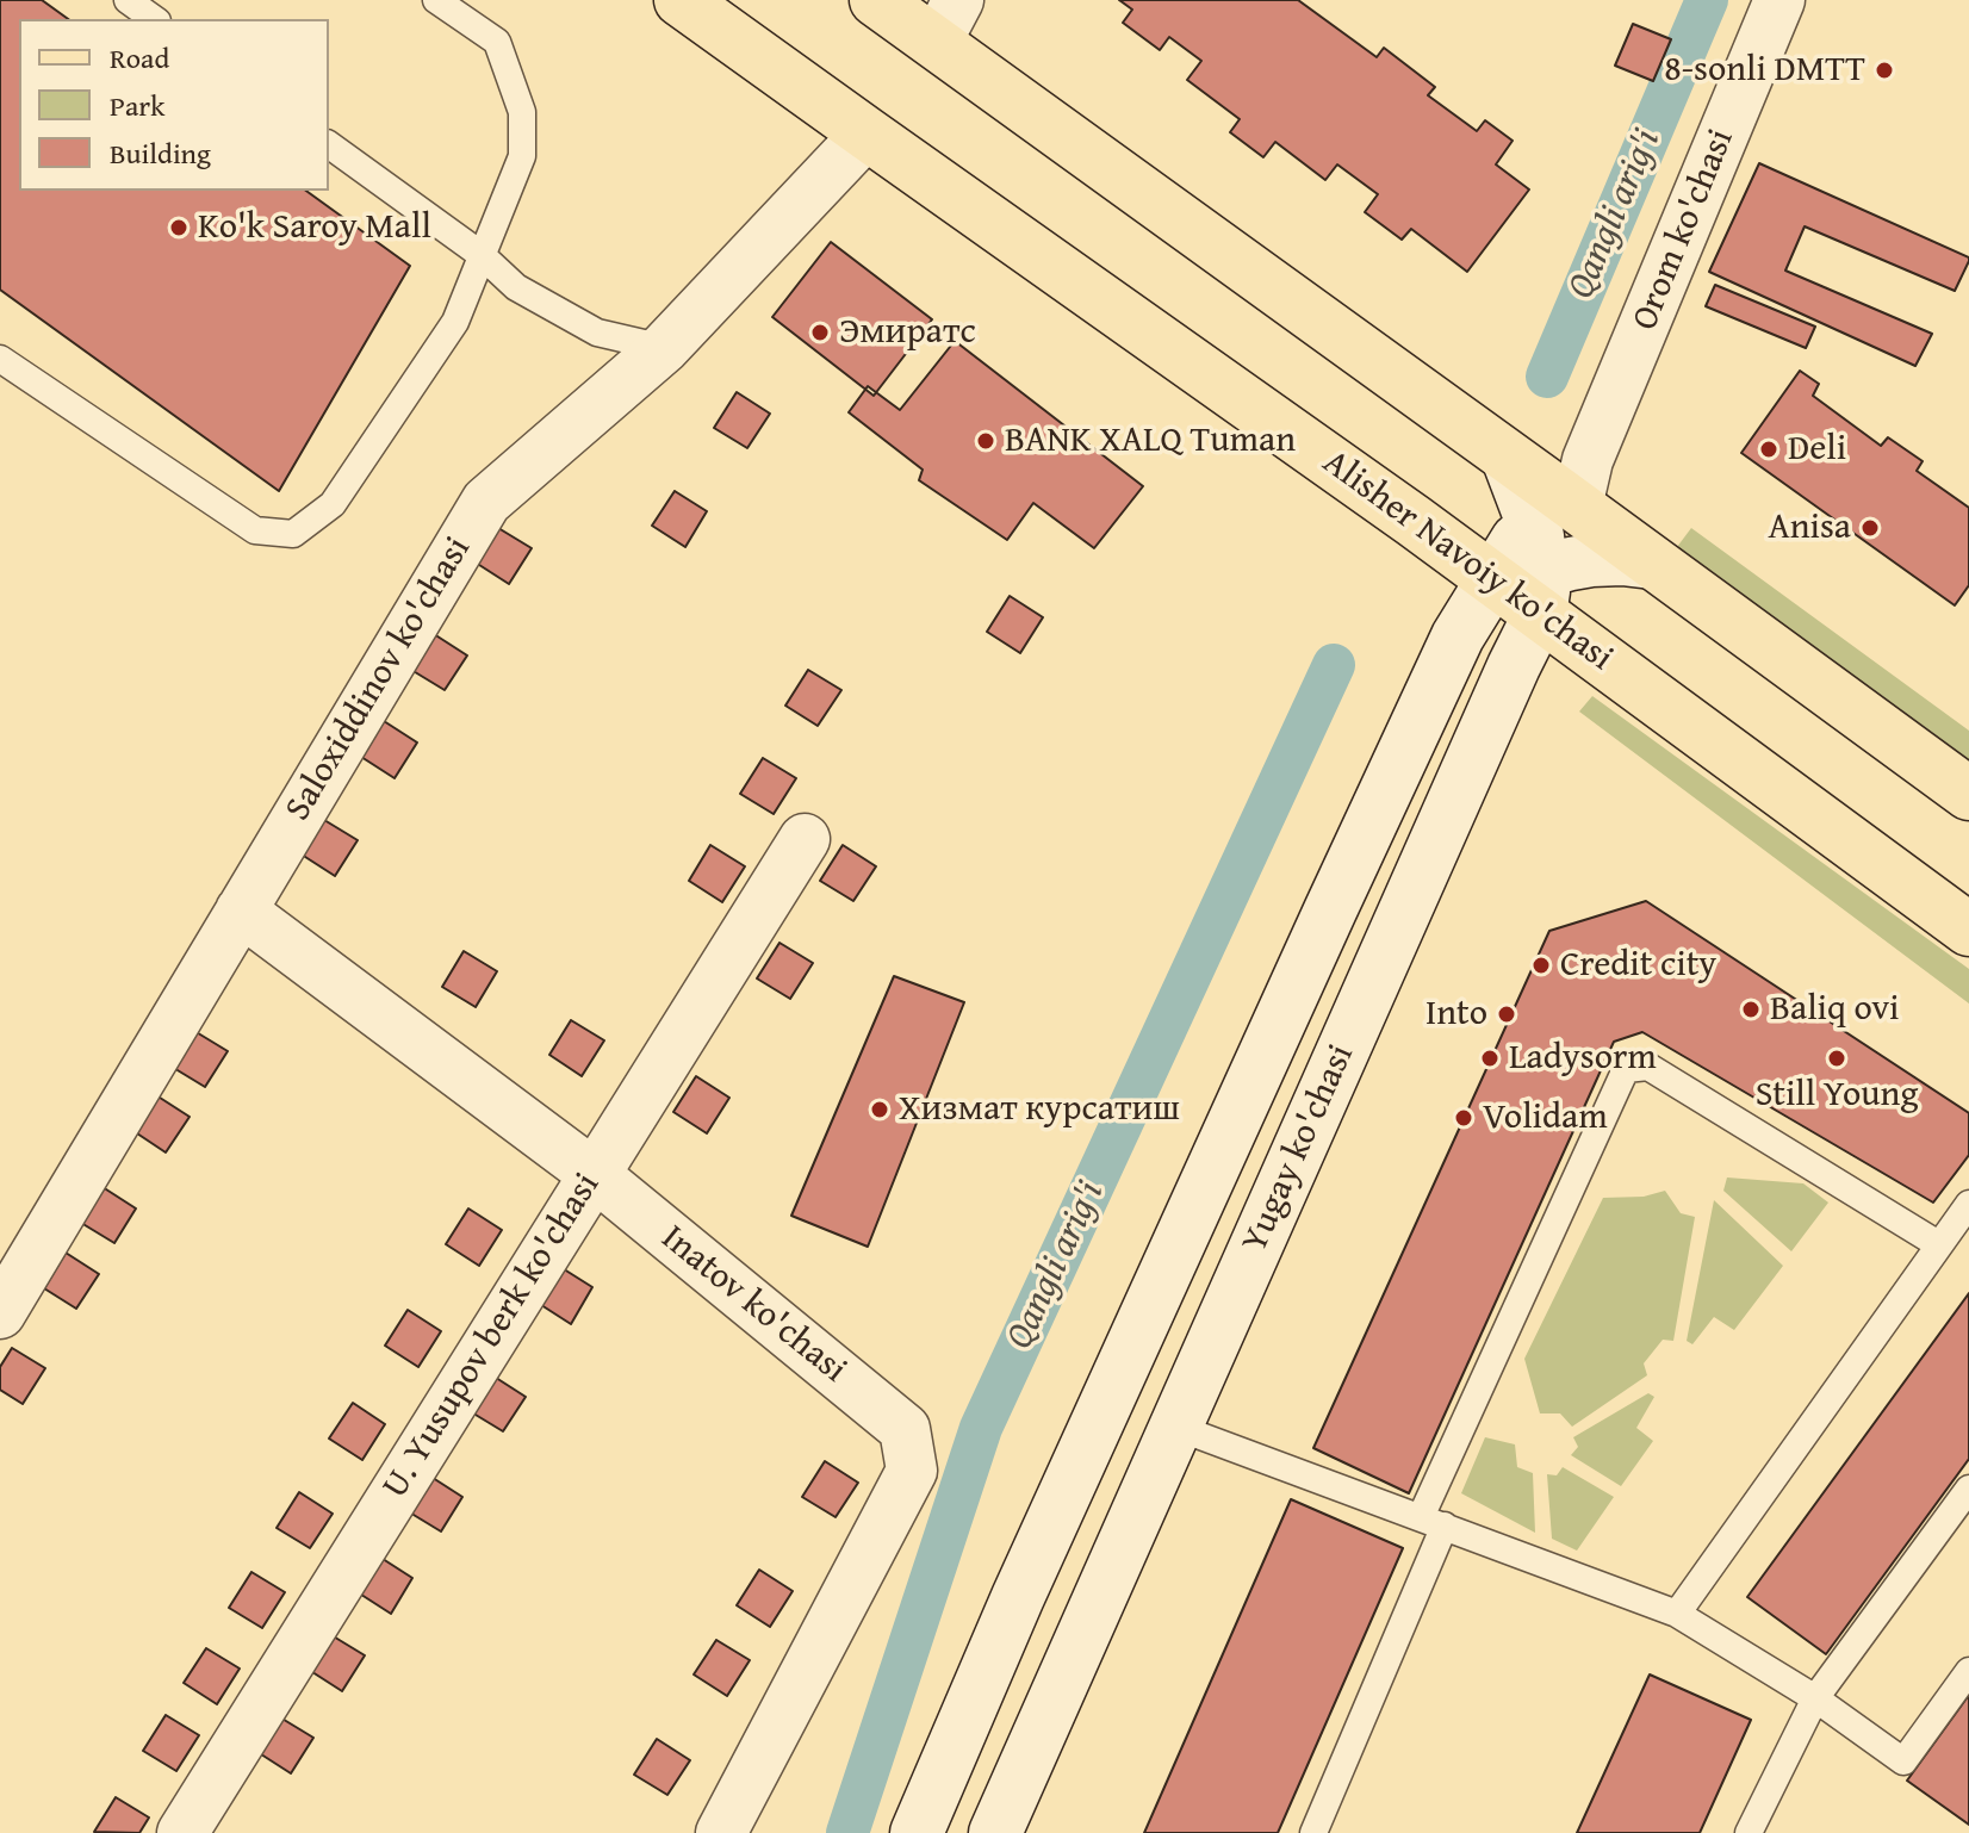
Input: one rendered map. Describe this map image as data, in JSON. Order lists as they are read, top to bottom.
{
  "streets": {
    "main road": ["Alisher Navoiy ko'chasi", "Yugay ko'chasi"],
    "street": [
      "Orom ko'chasi",
      "Saloxiddinov ko'chasi",
      "Inatov ko'chasi",
      "U. Yusupov berk ko'chasi"
    ]
  },
  "crossings": [
    ["Alisher Navoiy ko'chasi", "Saloxiddinov ko'chasi"],
    ["Alisher Navoiy ko'chasi", "Yugay ko'chasi"],
    ["Saloxiddinov ko'chasi", "Inatov ko'chasi"],
    ["Inatov ko'chasi", "U. Yusupov berk ko'chasi"]
  ],
  "water": ["Qangli arig'i"],
  "places": [
    "8-sonli DMTT",
    "Ko'k Saroy Mall",
    "Эмиратс",
    "BANK XALQ Tuman",
    "Deli",
    "Anisa",
    "Credit city",
    "Baliq ovi",
    "Into",
    "Ladysorm",
    "Still Young",
    "Хизмат курсатиш",
    "Volidam"
  ],
  "legend": ["Road", "Park", "Building"]
}
